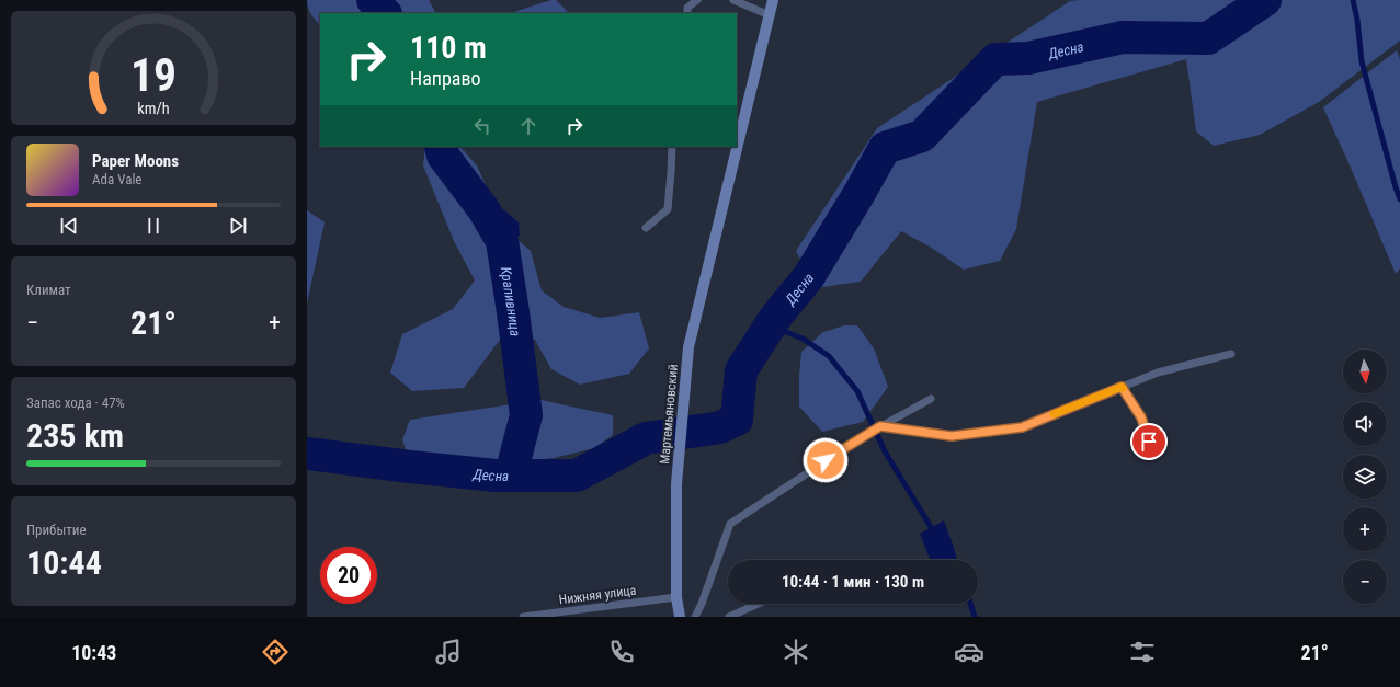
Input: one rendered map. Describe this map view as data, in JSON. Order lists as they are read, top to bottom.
{
  "streets": {
    "street": ["Мартемьяновский"],
    "lane": ["Нижняя улица"]
  },
  "crossings": [
    ["Мартемьяновский", "Нижняя улица"]
  ],
  "water": ["Десна", "Крапивница"],
  "north": "bottom",
  "page": {
    "turn": ["110 m", "Направо"],
    "song": ["Paper Moons", "Ada Vale"],
    "tile": [
      "Климат",
      ["Запас хода · 47%", "235 km"],
      ["Прибытие", "10:44"]
    ],
    "heat": ["−", "21°", "+"],
    "map_buttons": ["+", "−"],
    "limit": "20",
    "trip": "10:44 · 1 мин · 130 m",
    "tabs": ["10:43", "21°"],
    "gauge": ["19", "km/h"]
  }
}
